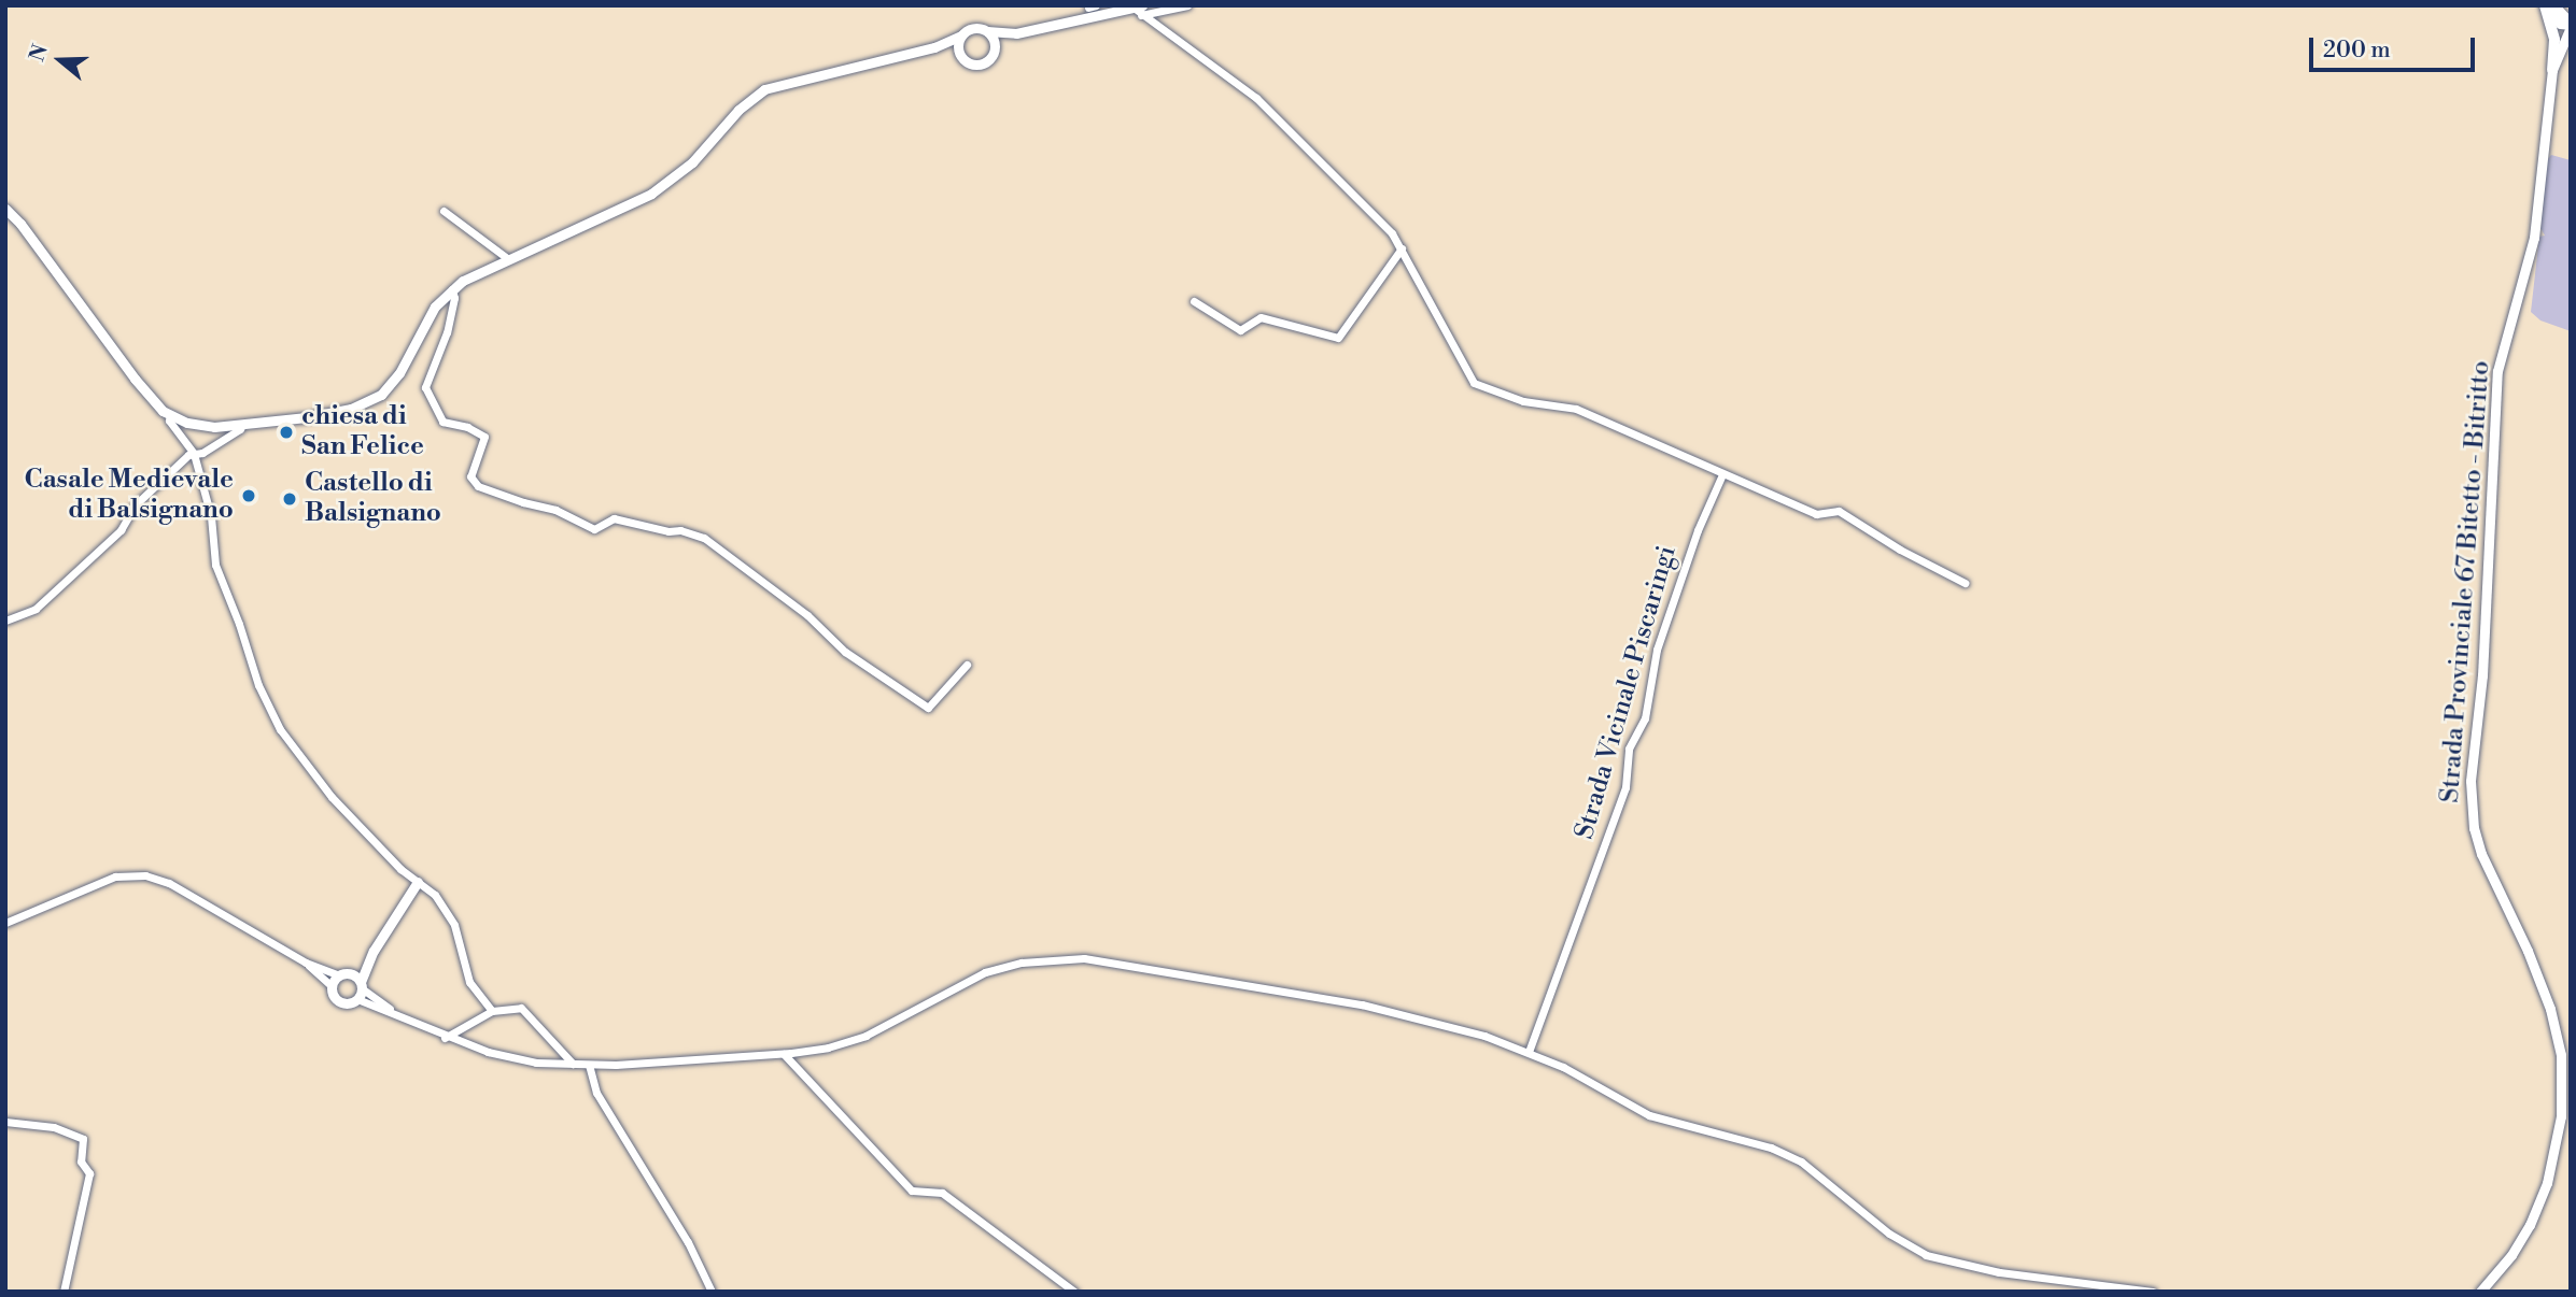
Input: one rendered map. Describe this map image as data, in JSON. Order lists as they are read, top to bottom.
{
  "streets": {
    "main road": ["Strada Provinciale 67 Bitetto - Bitritto"],
    "street": ["Strada Vicinale Piscaringi"]
  },
  "places": ["chiesa di San Felice", "Casale Medievale di Balsignano", "Castello di Balsignano"],
  "scale_bar": "200 m",
  "north": "left"
}
